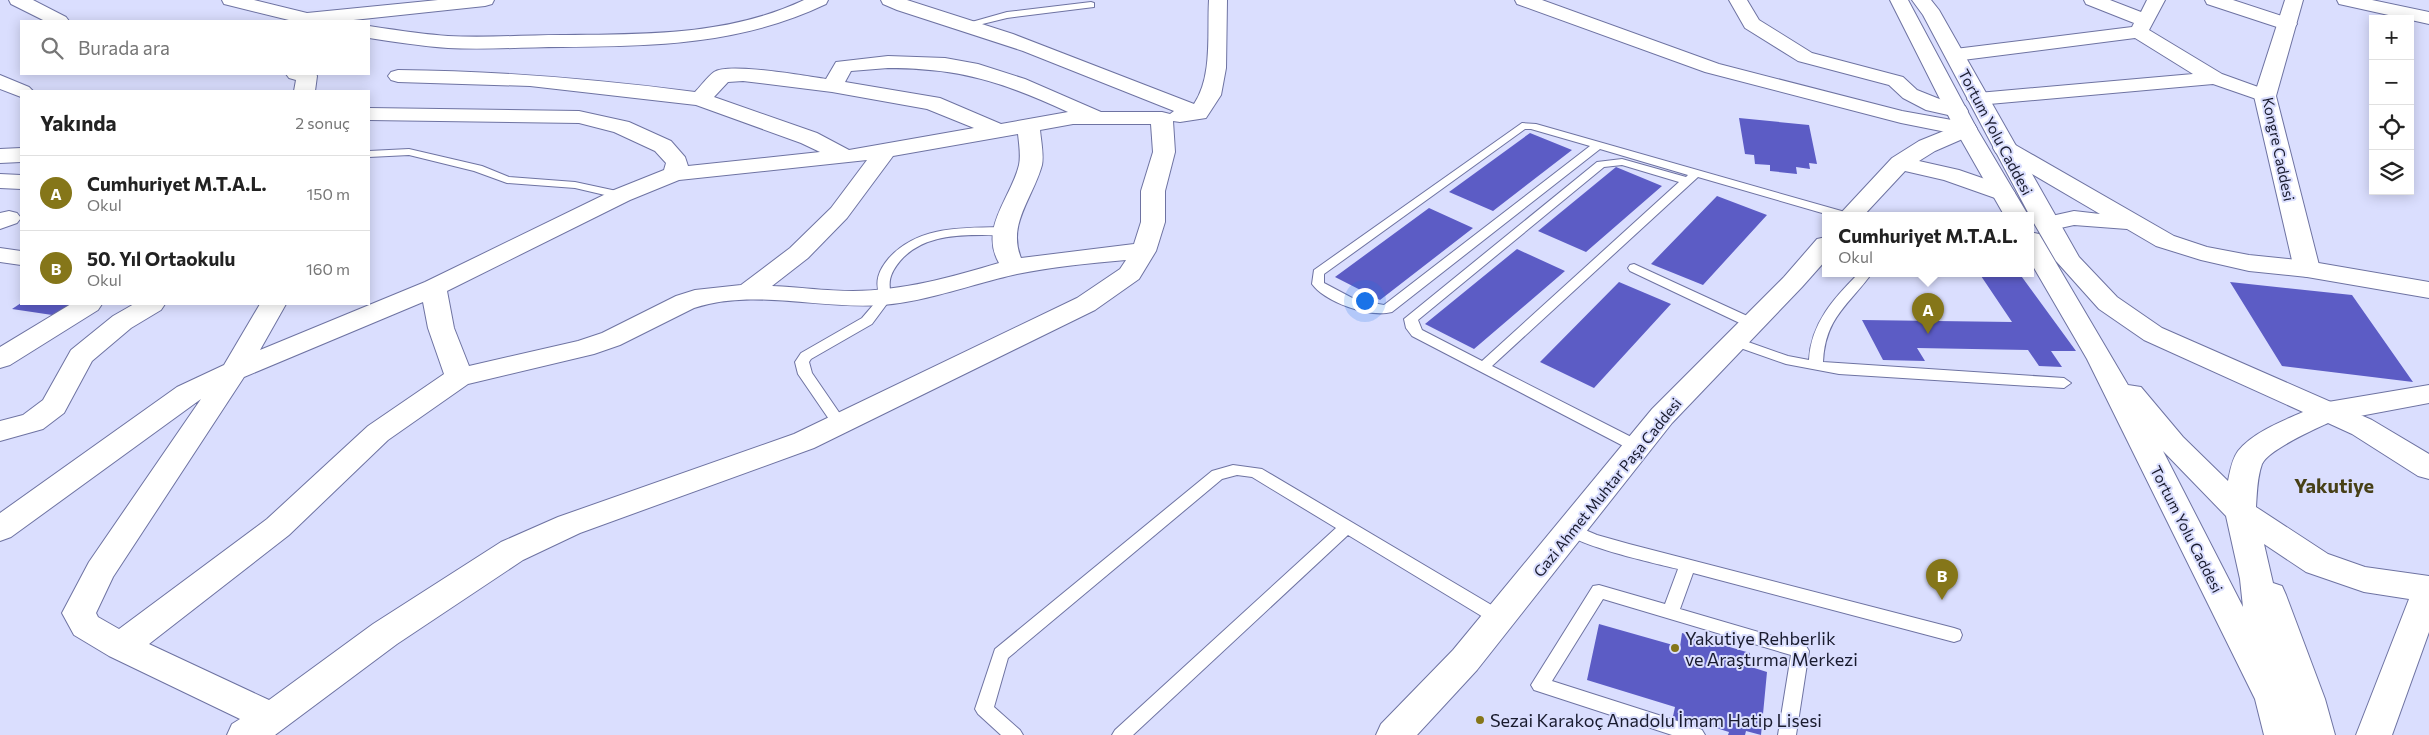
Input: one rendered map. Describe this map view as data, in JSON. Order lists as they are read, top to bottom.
{
  "streets": {
    "main road": ["Tortum Yolu Caddesi", "Kongre Caddesi", "Gazi Ahmet Muhtar Paşa Caddesi"]
  },
  "districts": ["Yakutiye"],
  "places": ["Yakutiye Rehberlik ve Araştırma Merkezi", "Sezai Karakoç Anadolu İmam Hatip Lisesi"],
  "page": {
    "map_buttons": ["+", "−"],
    "search": "Burada ara",
    "heading": ["Yakında", "2 sonuç"],
    "list": [
      {
        "mark": "A",
        "name": "Cumhuriyet M.T.A.L.",
        "note": "Okul",
        "value": "150 m"
      },
      {
        "mark": "B",
        "name": "50. Yıl Ortaokulu",
        "note": "Okul",
        "value": "160 m"
      }
    ],
    "popup": ["Cumhuriyet M.T.A.L.", "Okul"],
    "pins": ["A", "B"]
  }
}
